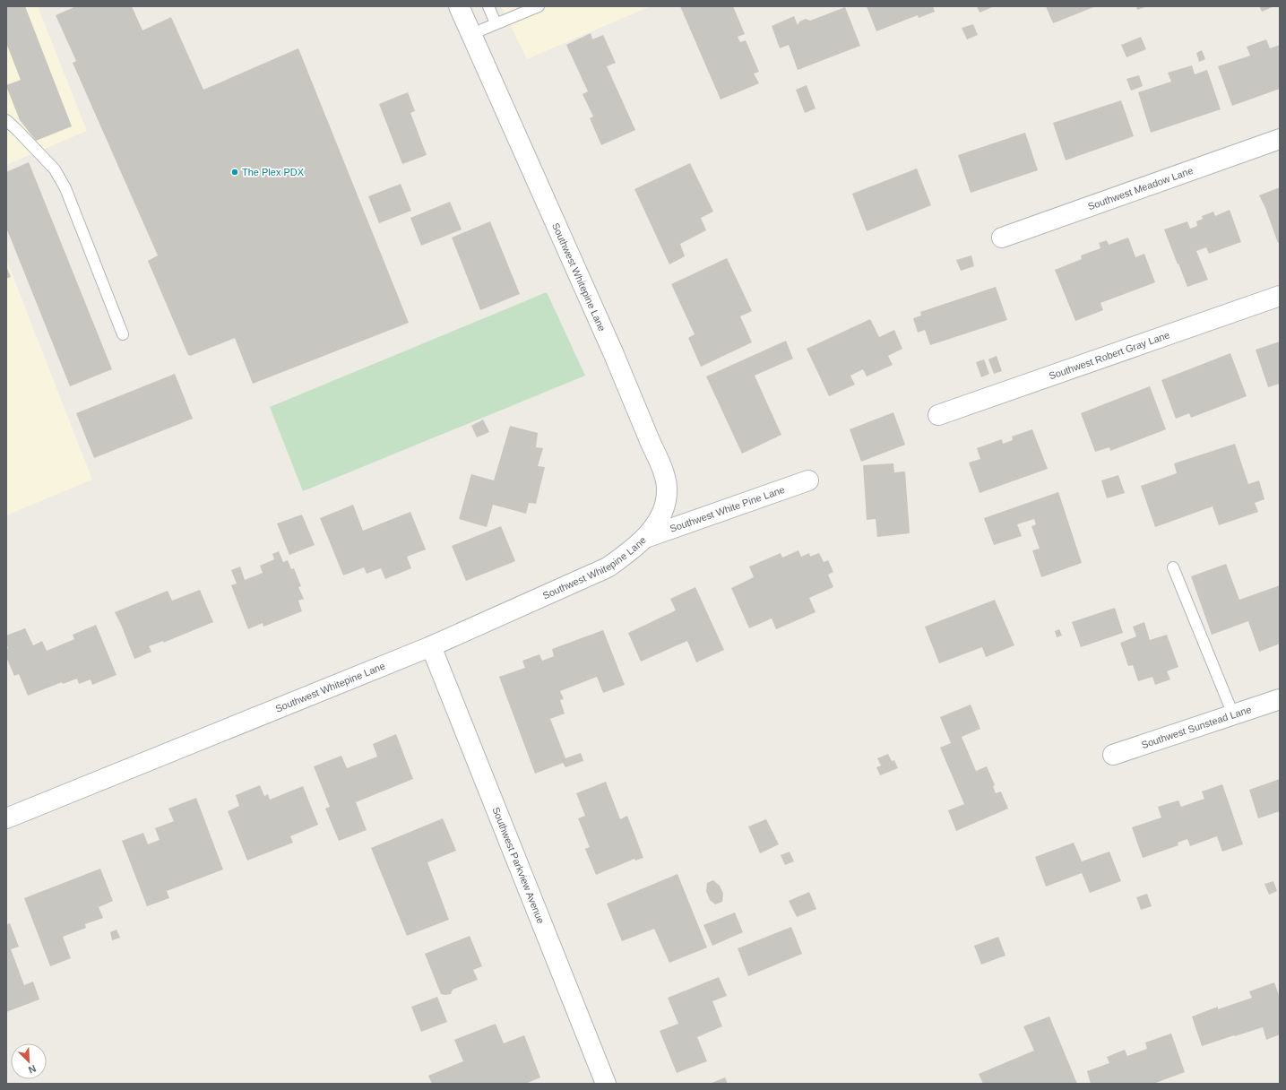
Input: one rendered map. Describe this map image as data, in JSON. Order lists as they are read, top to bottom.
{
  "streets": {
    "street": [
      "Southwest Meadow Lane",
      "Southwest Whitepine Lane",
      "Southwest Robert Gray Lane",
      "Southwest White Pine Lane",
      "Southwest Sunstead Lane",
      "Southwest Parkview Avenue"
    ]
  },
  "crossings": [
    ["Southwest Whitepine Lane", "Southwest White Pine Lane"],
    ["Southwest Whitepine Lane", "Southwest Parkview Avenue"]
  ],
  "places": ["The Plex PDX"],
  "north": "bottom right"
}
